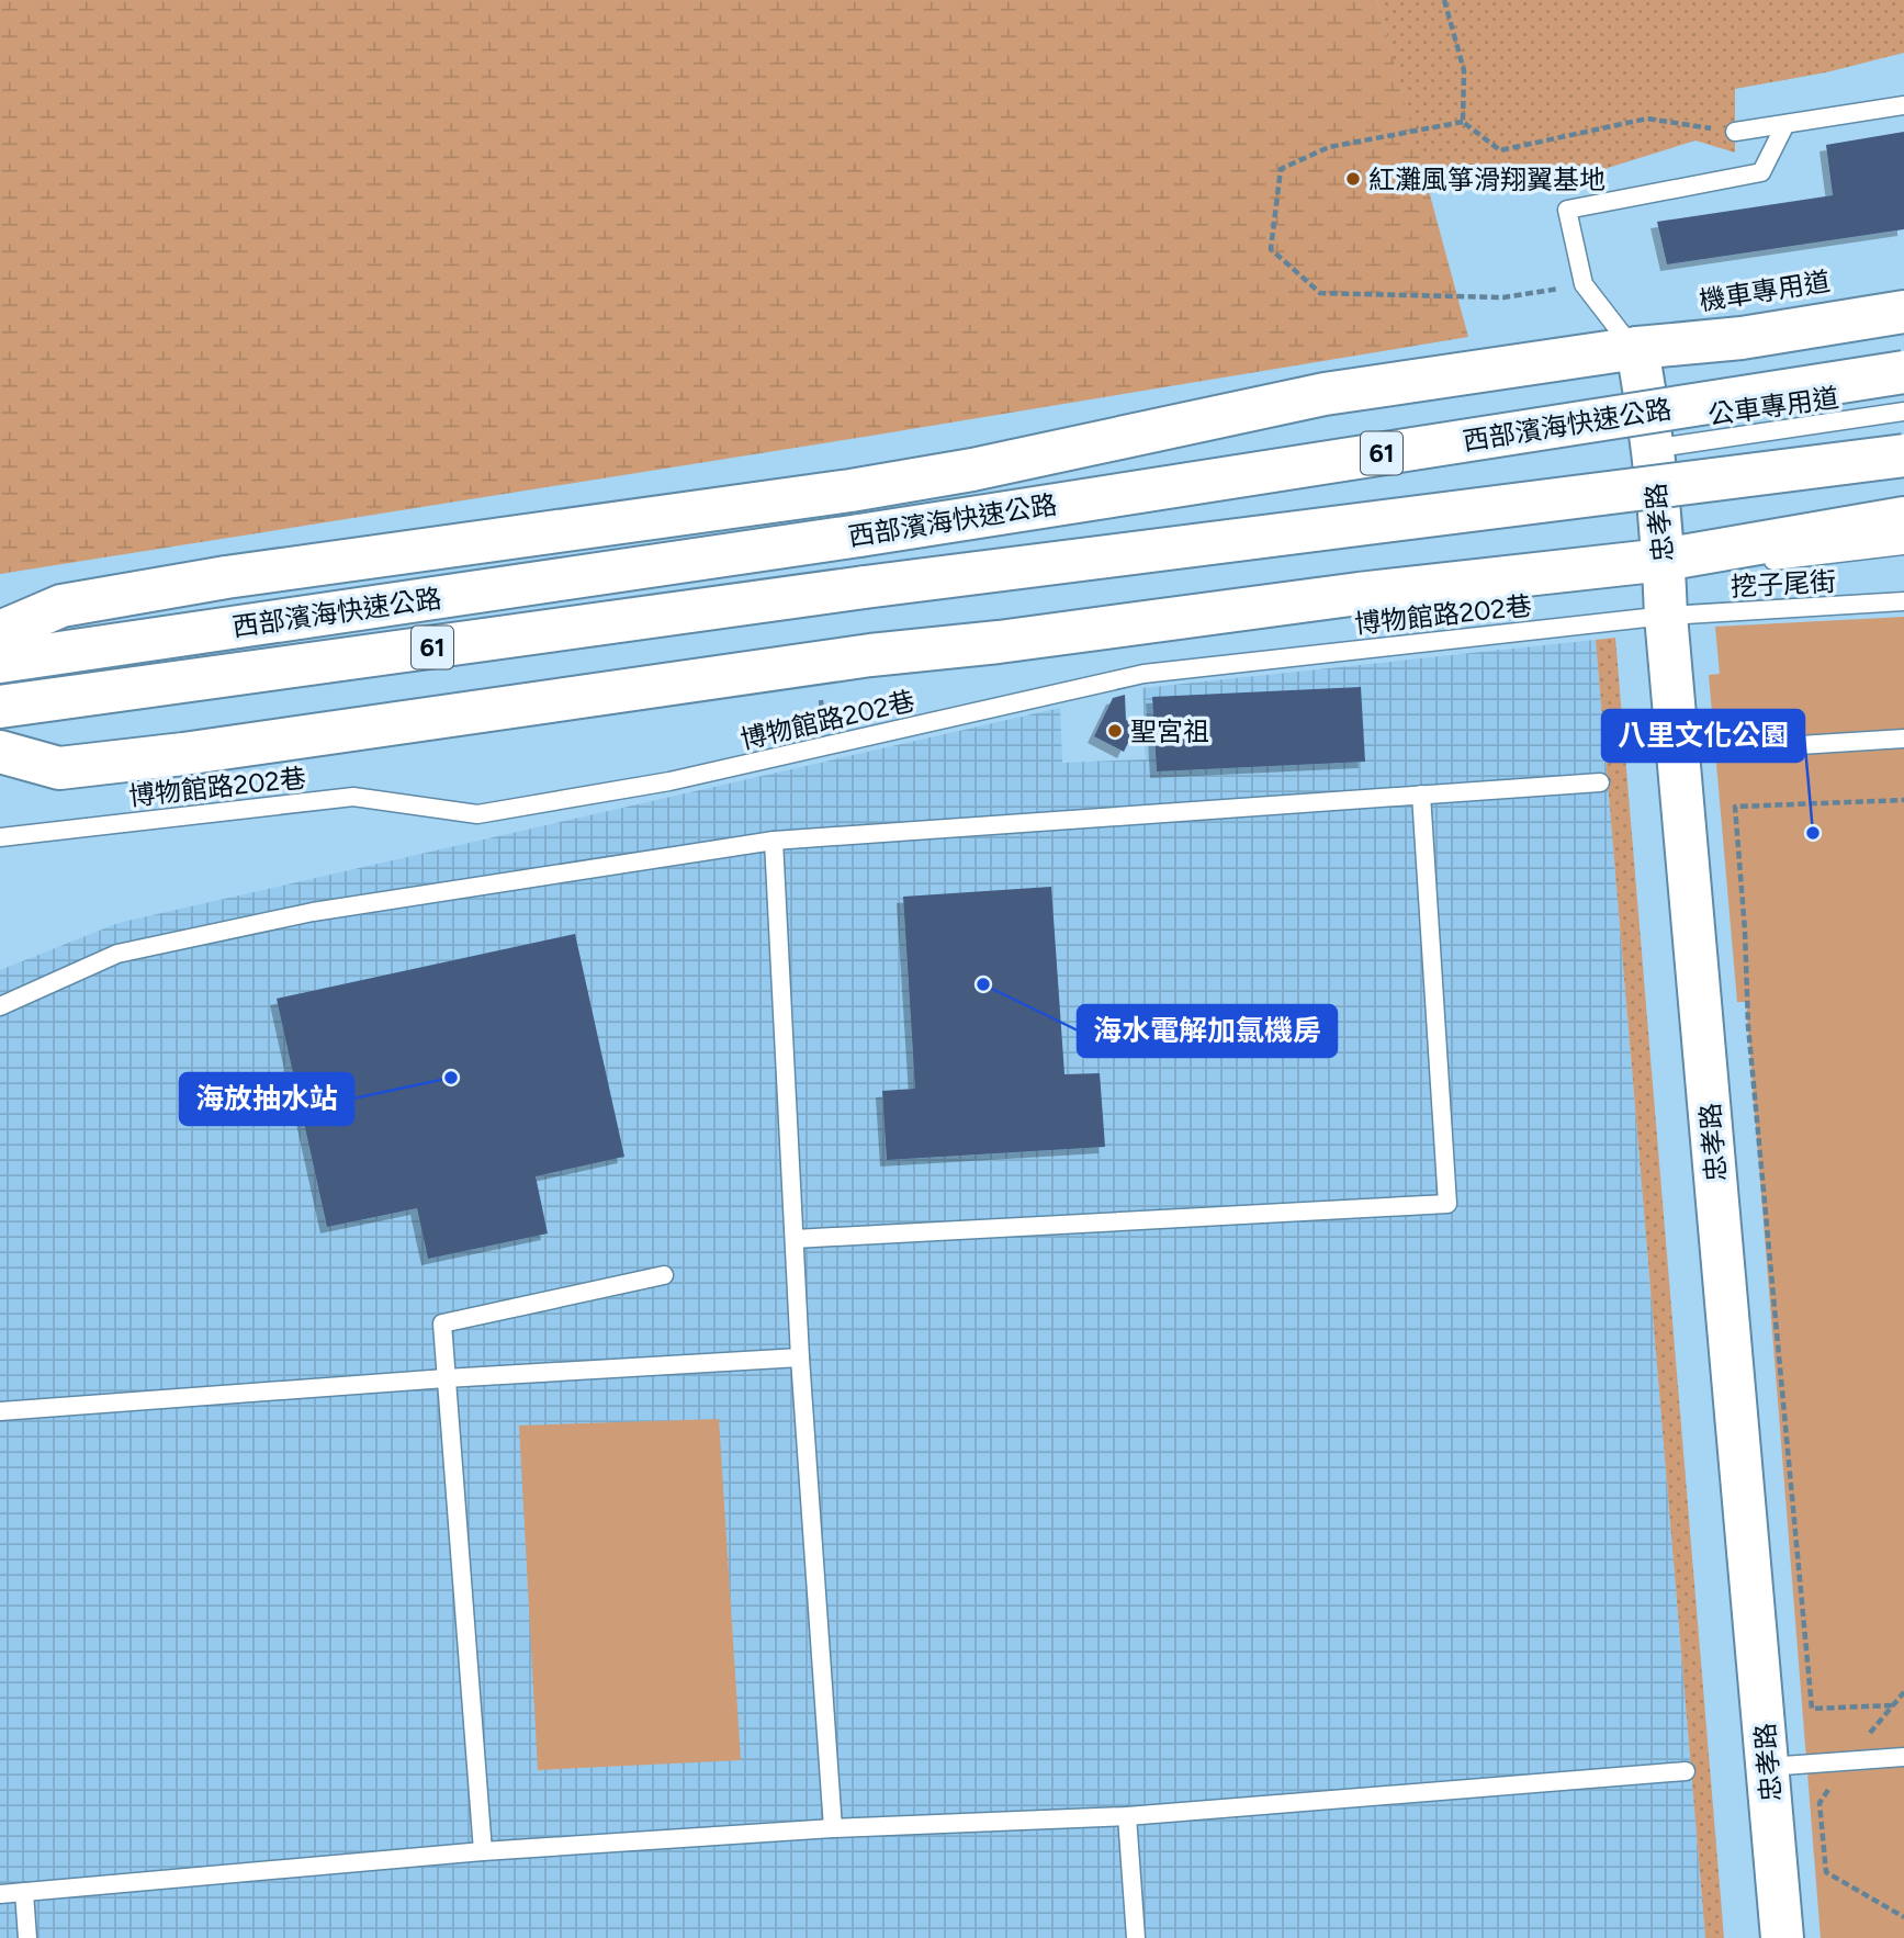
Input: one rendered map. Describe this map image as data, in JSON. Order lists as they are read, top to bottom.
{
  "streets": {
    "main road": ["西部濱海快速公路", "61", "忠孝路"],
    "lane": [
      "機車專用道",
      "公車專用道",
      "挖子尾街",
      "博物館路202巷"
    ]
  },
  "crossings": [
    ["機車專用道", "忠孝路"],
    ["公車專用道", "忠孝路"],
    ["忠孝路", "挖子尾街"],
    ["忠孝路", "博物館路202巷"],
    ["挖子尾街", "博物館路202巷"]
  ],
  "places": [
    "紅灘風箏滑翔翼基地",
    "聖宮祖",
    "八里文化公園",
    "海水電解加氯機房",
    "海放抽水站"
  ]
}
